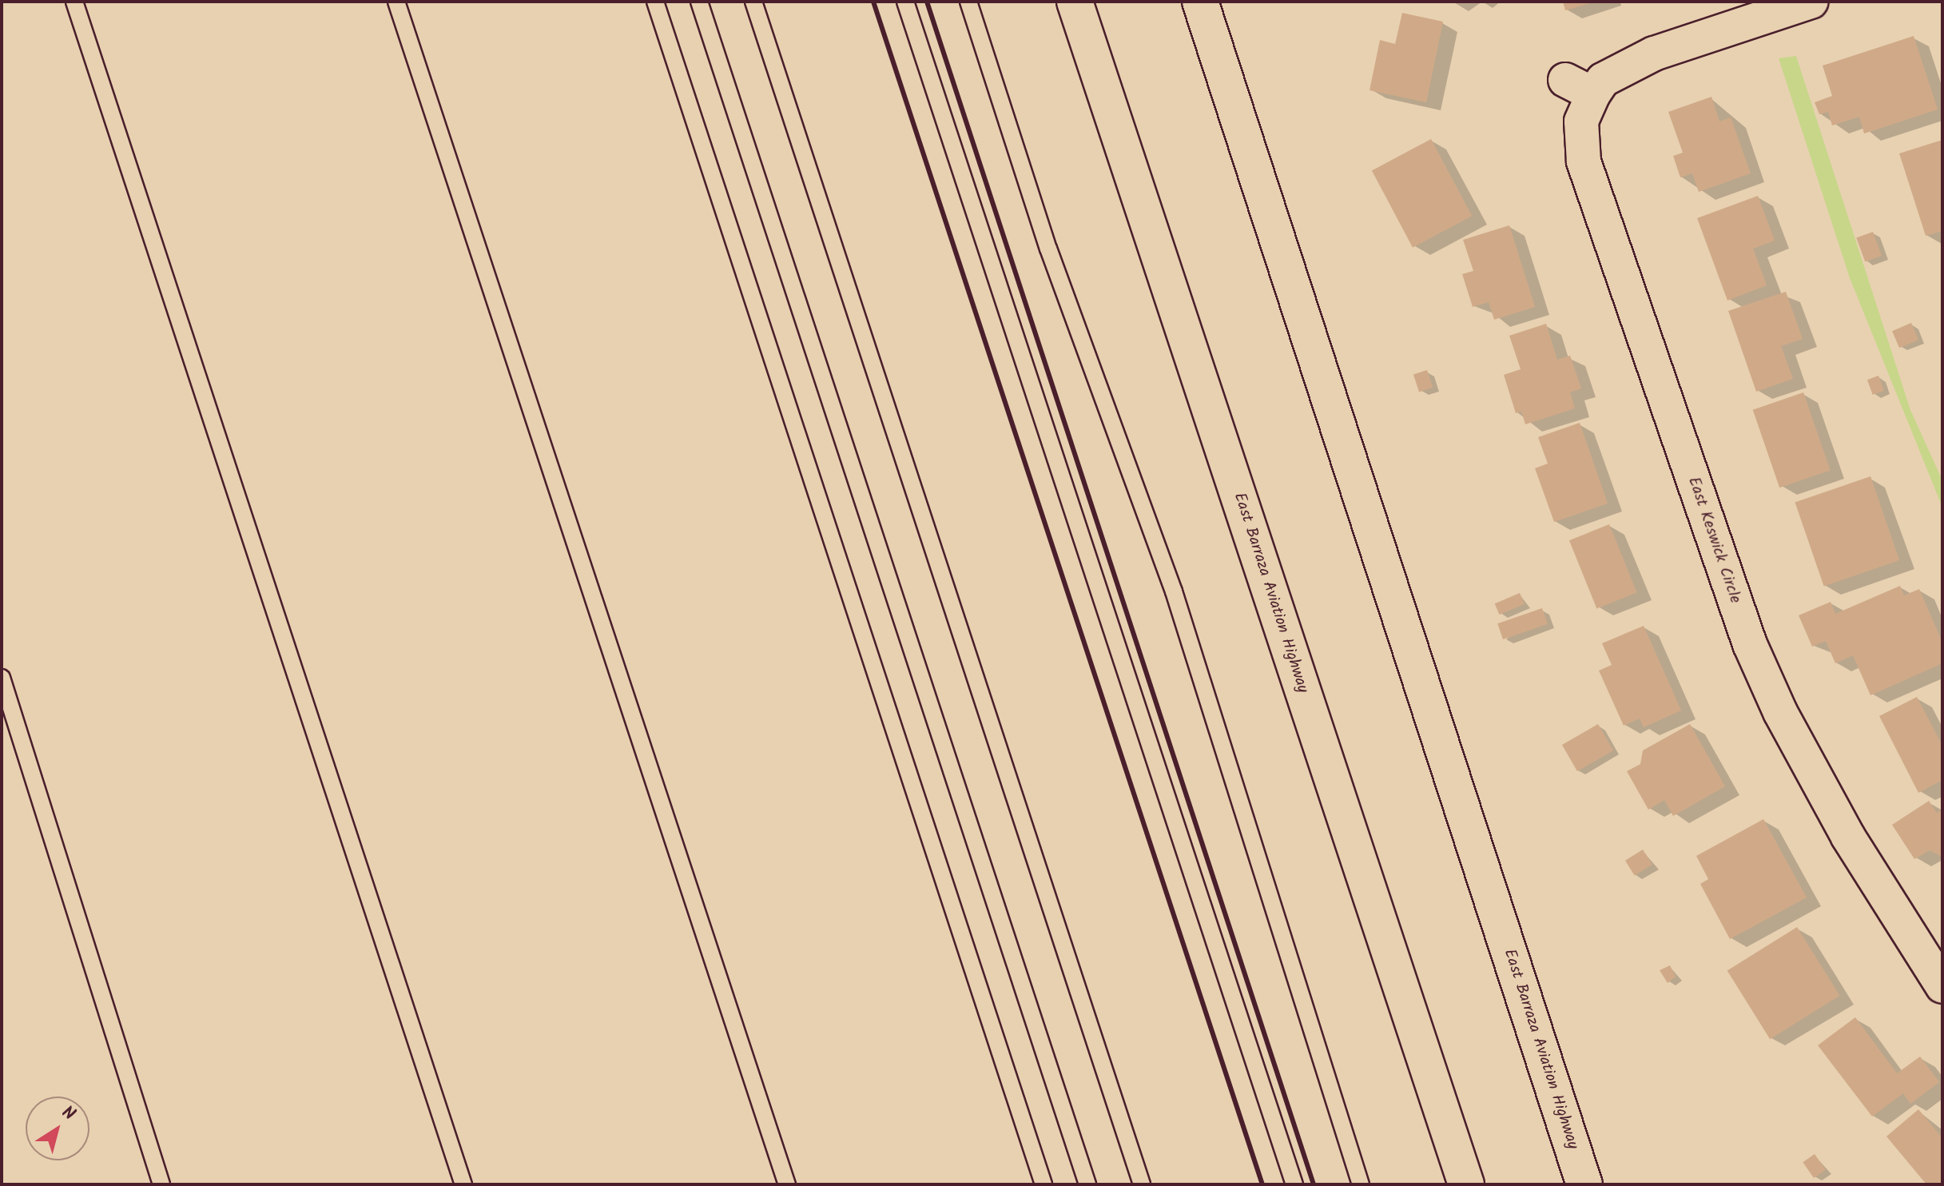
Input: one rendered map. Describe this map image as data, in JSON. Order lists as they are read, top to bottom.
{
  "streets": {
    "main road": ["East Barraza Aviation Highway"],
    "street": ["East Keswick Circle"]
  },
  "north": "top right"
}
